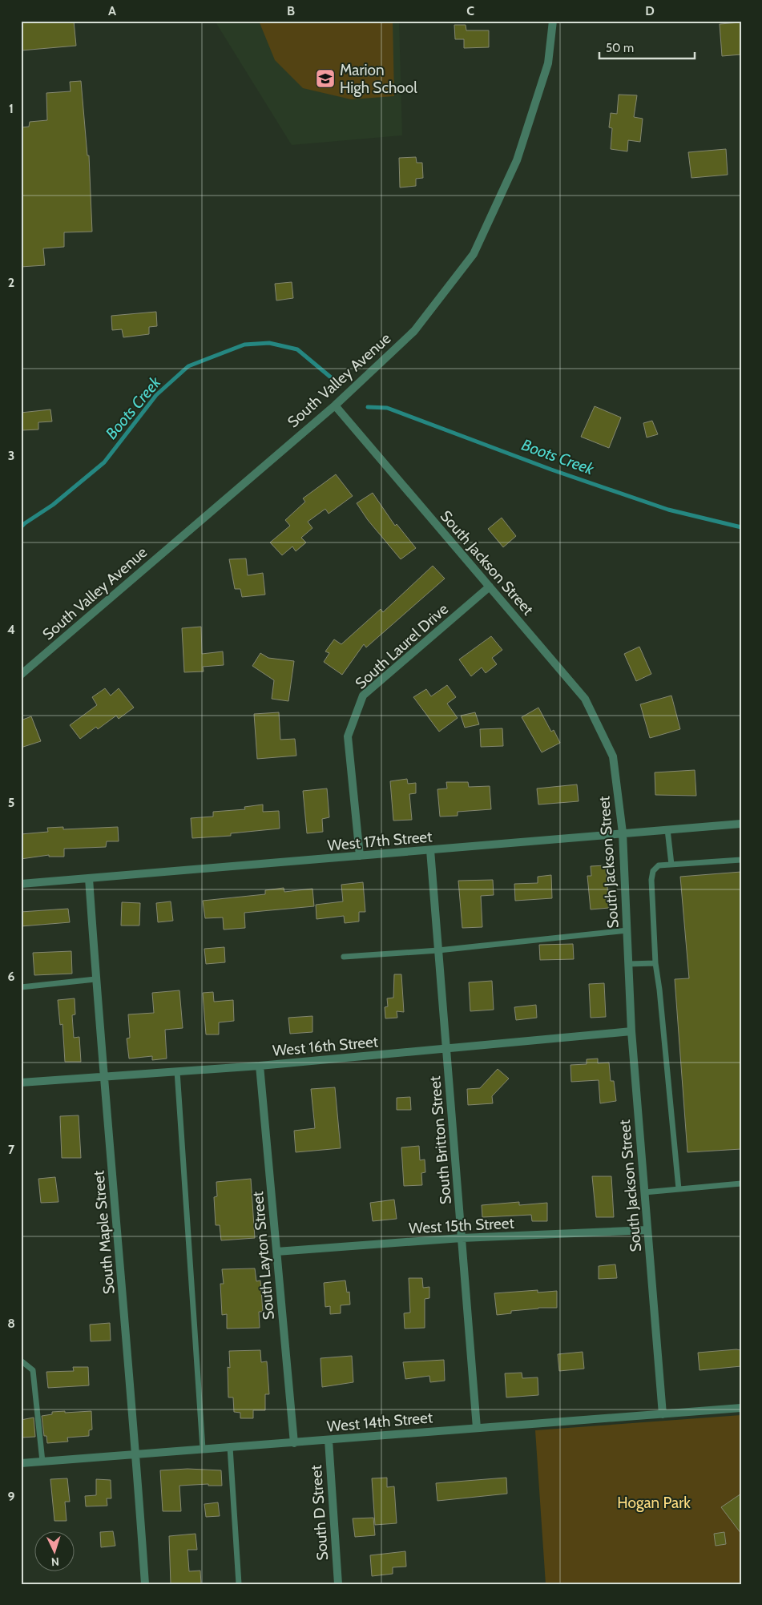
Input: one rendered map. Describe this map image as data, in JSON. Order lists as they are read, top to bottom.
{
  "streets": {
    "street": [
      "South Valley Avenue",
      "South Jackson Street",
      "South Laurel Drive",
      "West 17th Street",
      "West 16th Street",
      "South Britton Street",
      "West 15th Street",
      "South Maple Street",
      "South Layton Street",
      "West 14th Street",
      "South D Street"
    ]
  },
  "crossings": [
    ["South Valley Avenue", "South Jackson Street"],
    ["South Jackson Street", "South Laurel Drive"],
    ["South Jackson Street", "West 17th Street"],
    ["South Jackson Street", "West 16th Street"],
    ["South Jackson Street", "West 15th Street"],
    ["South Jackson Street", "West 14th Street"],
    ["South Laurel Drive", "West 17th Street"],
    ["West 17th Street", "South Britton Street"],
    ["West 17th Street", "South Maple Street"],
    ["West 16th Street", "South Britton Street"],
    ["West 16th Street", "South Maple Street"],
    ["West 16th Street", "South Layton Street"],
    ["South Britton Street", "West 15th Street"],
    ["South Britton Street", "West 14th Street"],
    ["West 15th Street", "South Layton Street"],
    ["South Maple Street", "West 14th Street"],
    ["South Layton Street", "West 14th Street"],
    ["West 14th Street", "South D Street"]
  ],
  "water": ["Boots Creek"],
  "parks": ["Hogan Park"],
  "places": {
    "school or university": ["Marion High School"]
  },
  "scale_bar": "50 m",
  "north": "bottom",
  "grid": {
    "columns": [
      "A",
      "B",
      "C",
      "D"
    ],
    "rows": [
      "1",
      "2",
      "3",
      "4",
      "5",
      "6",
      "7",
      "8",
      "9"
    ]
  }
}
